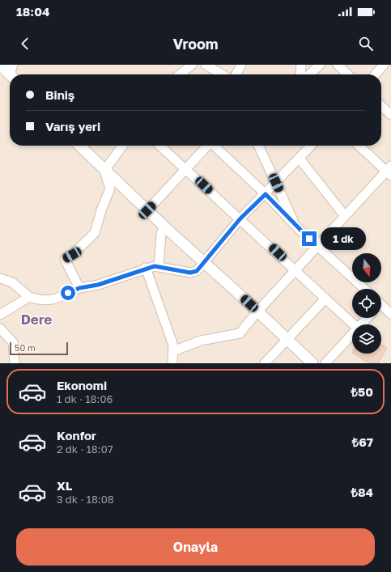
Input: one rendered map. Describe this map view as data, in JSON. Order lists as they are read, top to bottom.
{
  "districts": ["Dere"],
  "scale_bar": "50 m",
  "north": "bottom",
  "page": {
    "status": "18:04",
    "header": "Vroom",
    "banner": ["Biniş", "Varış yeri"],
    "bubble": "1 dk",
    "scale": "50 m",
    "list": [
      {
        "name": "Ekonomi",
        "note": "1 dk · 18:06",
        "value": "₺50"
      },
      {
        "name": "Konfor",
        "note": "2 dk · 18:07",
        "value": "₺67"
      },
      {
        "name": "XL",
        "note": "3 dk · 18:08",
        "value": "₺84"
      }
    ],
    "buttons": "Onayla"
  }
}
